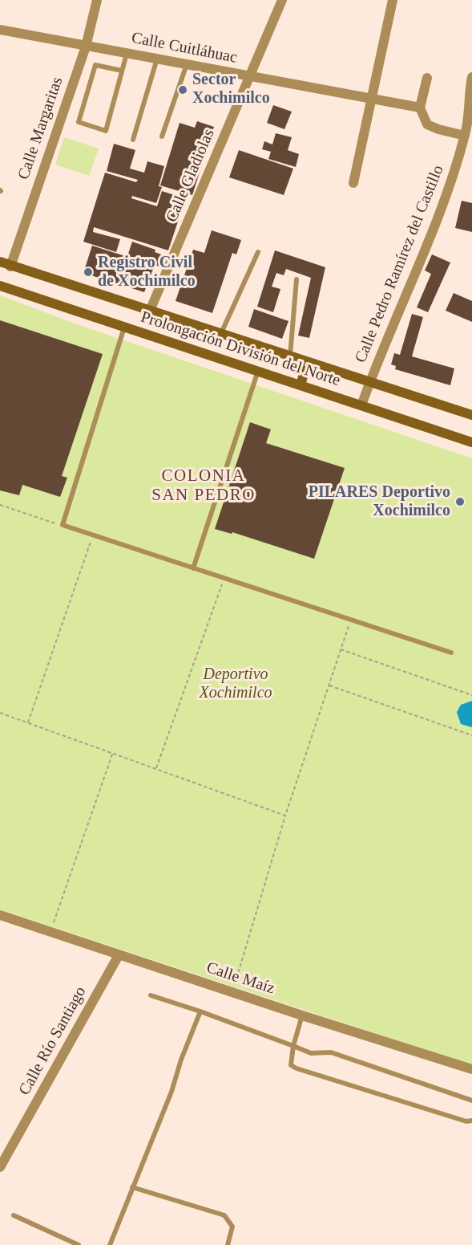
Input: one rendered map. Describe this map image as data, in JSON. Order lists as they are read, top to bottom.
{
  "streets": {
    "main road": ["Prolongación División del Norte"],
    "street": [
      "Calle Cuitláhuac",
      "Calle Margaritas",
      "Calle Gladiolas",
      "Calle Pedro Ramírez del Castillo",
      "Calle Maíz",
      "Calle Río Santiago"
    ]
  },
  "crossings": [
    ["Calle Cuitláhuac", "Calle Margaritas"],
    ["Calle Cuitláhuac", "Calle Gladiolas"],
    ["Calle Margaritas", "Prolongación División del Norte"],
    ["Calle Gladiolas", "Prolongación División del Norte"],
    ["Calle Pedro Ramírez del Castillo", "Prolongación División del Norte"],
    ["Calle Maíz", "Calle Río Santiago"]
  ],
  "districts": ["COLONIA SAN PEDRO"],
  "parks": ["Deportivo Xochimilco"],
  "places": ["Sector Xochimilco", "Registro Civil de Xochimilco", "PILARES Deportivo Xochimilco"]
}
